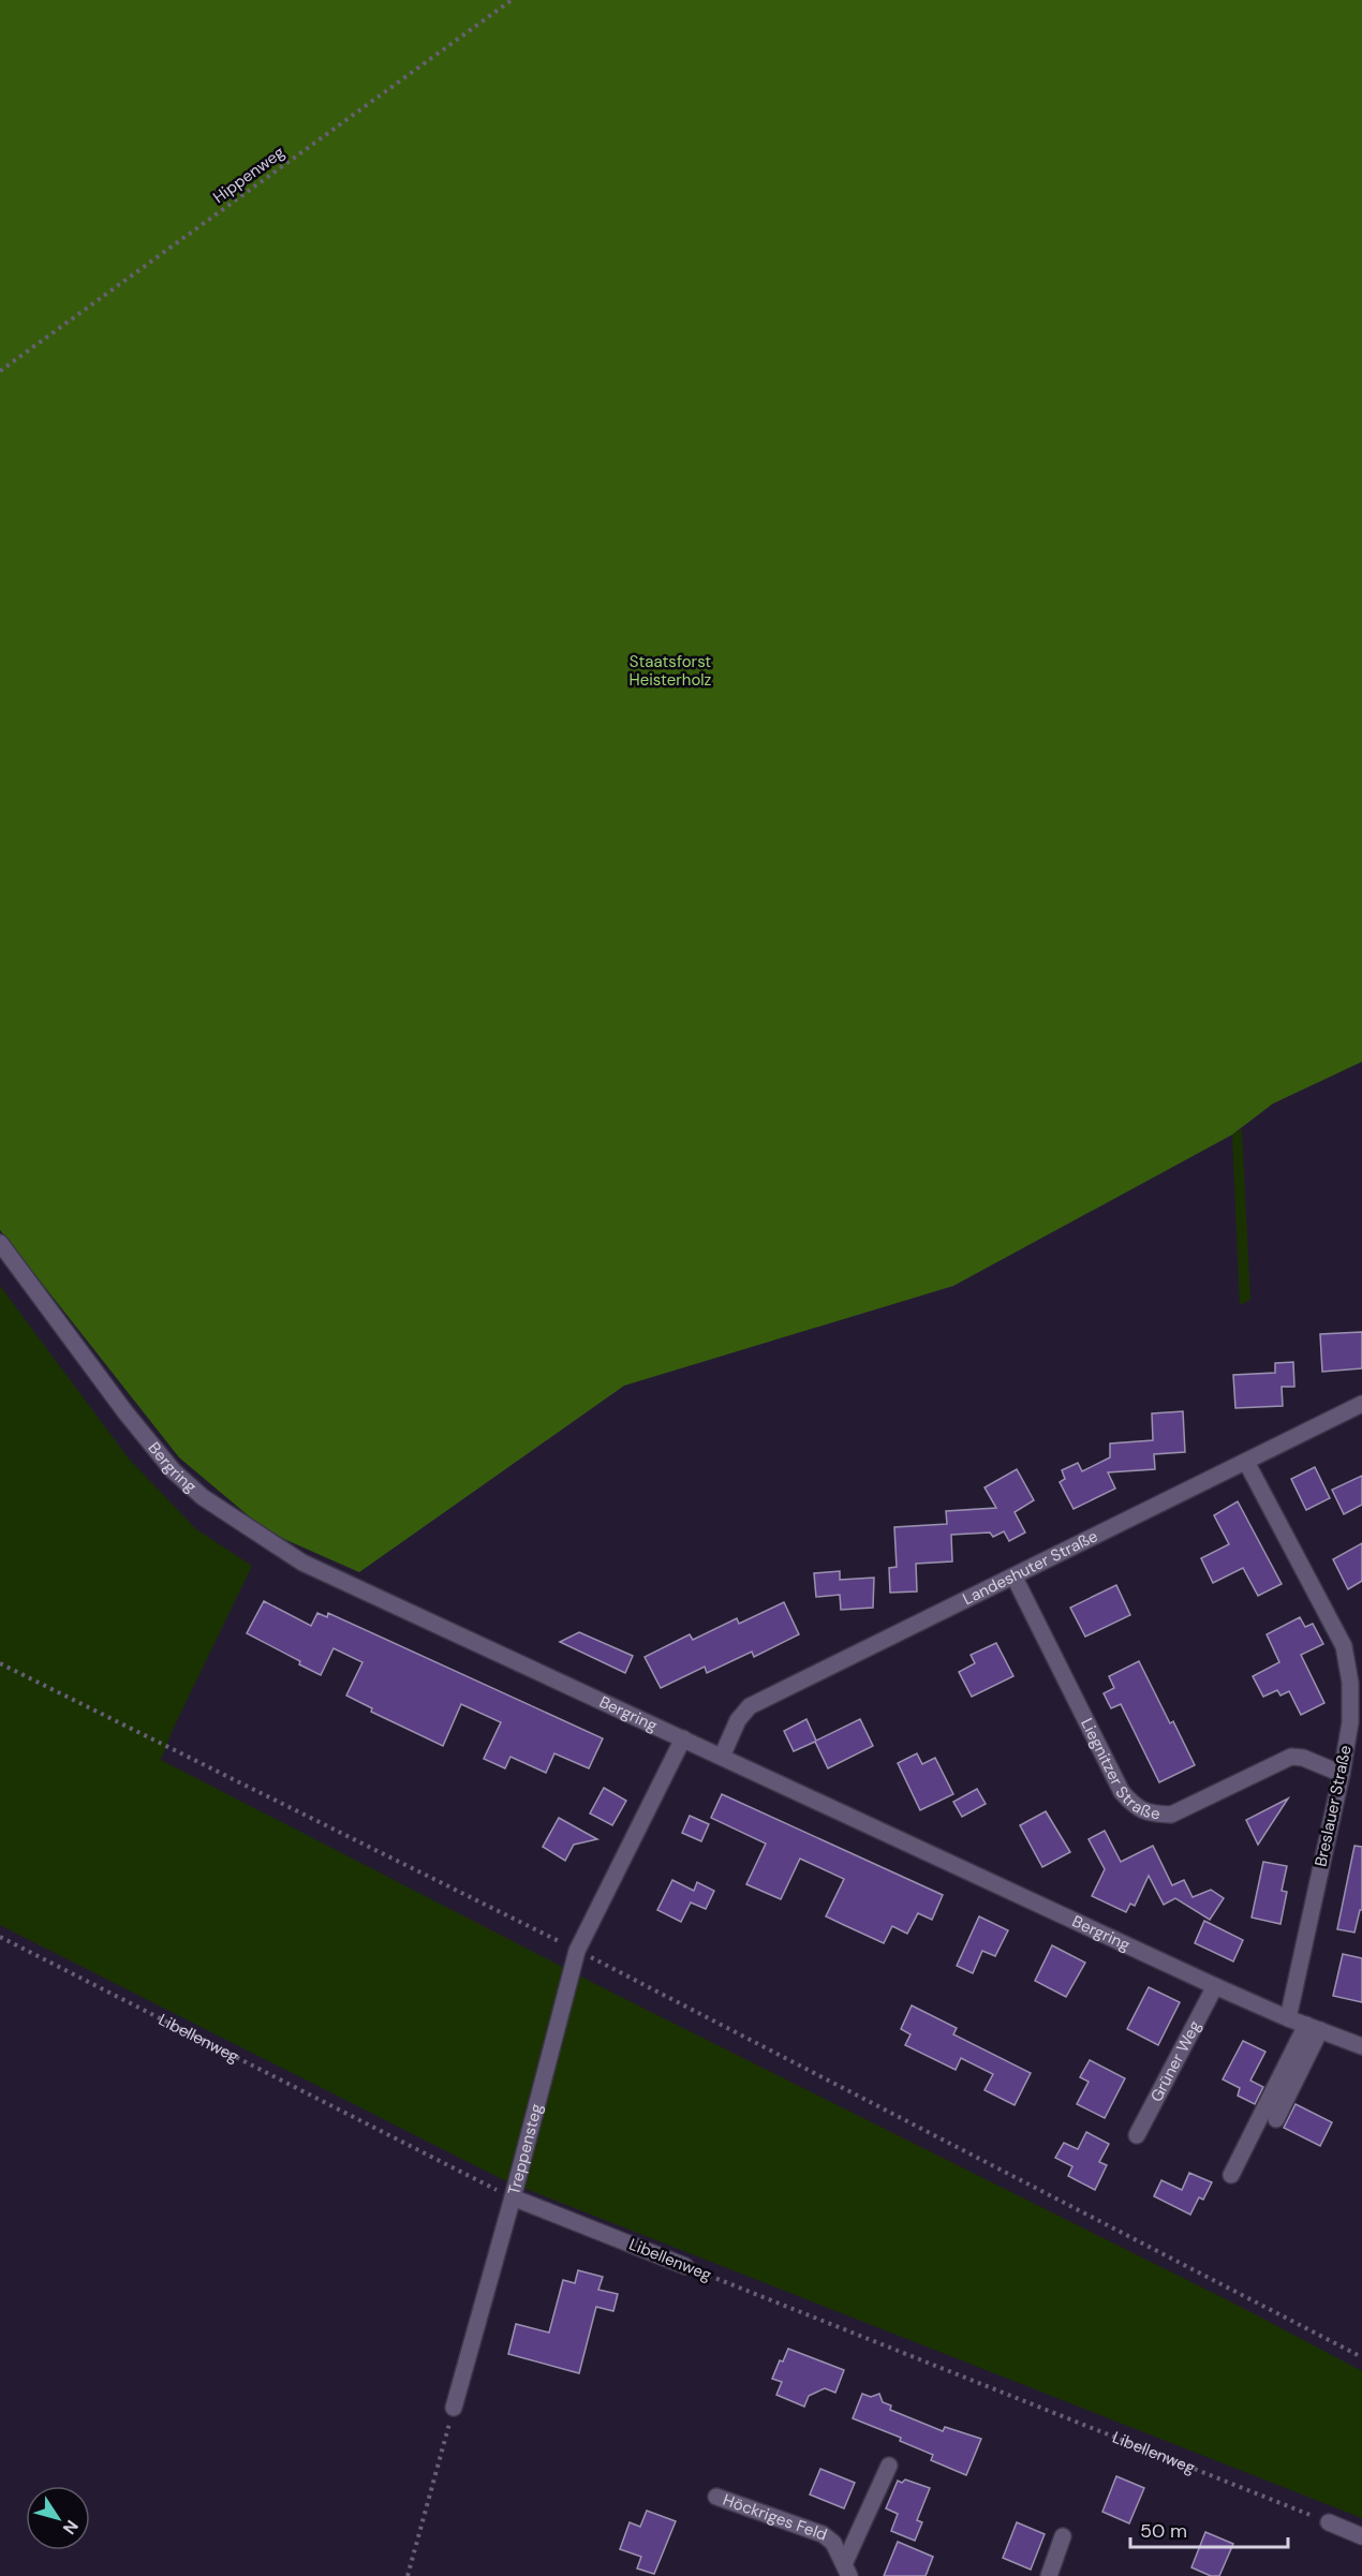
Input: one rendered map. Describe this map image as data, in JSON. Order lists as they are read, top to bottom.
{
  "streets": {
    "street": [
      "Bergring",
      "Landeshuter Straße",
      "Liegnitzer Straße",
      "Breslauer Straße",
      "Libellenweg",
      "Grüner Weg",
      "Treppensteg",
      "Höckriges Feld"
    ],
    "path": ["Hippenweg"]
  },
  "crossings": [
    ["Bergring", "Landeshuter Straße"],
    ["Bergring", "Breslauer Straße"],
    ["Bergring", "Grüner Weg"],
    ["Bergring", "Treppensteg"],
    ["Landeshuter Straße", "Liegnitzer Straße"],
    ["Landeshuter Straße", "Breslauer Straße"],
    ["Liegnitzer Straße", "Breslauer Straße"],
    ["Libellenweg", "Treppensteg"]
  ],
  "parks": ["Staatsforst Heisterholz"],
  "scale_bar": "50 m",
  "north": "bottom right"
}
